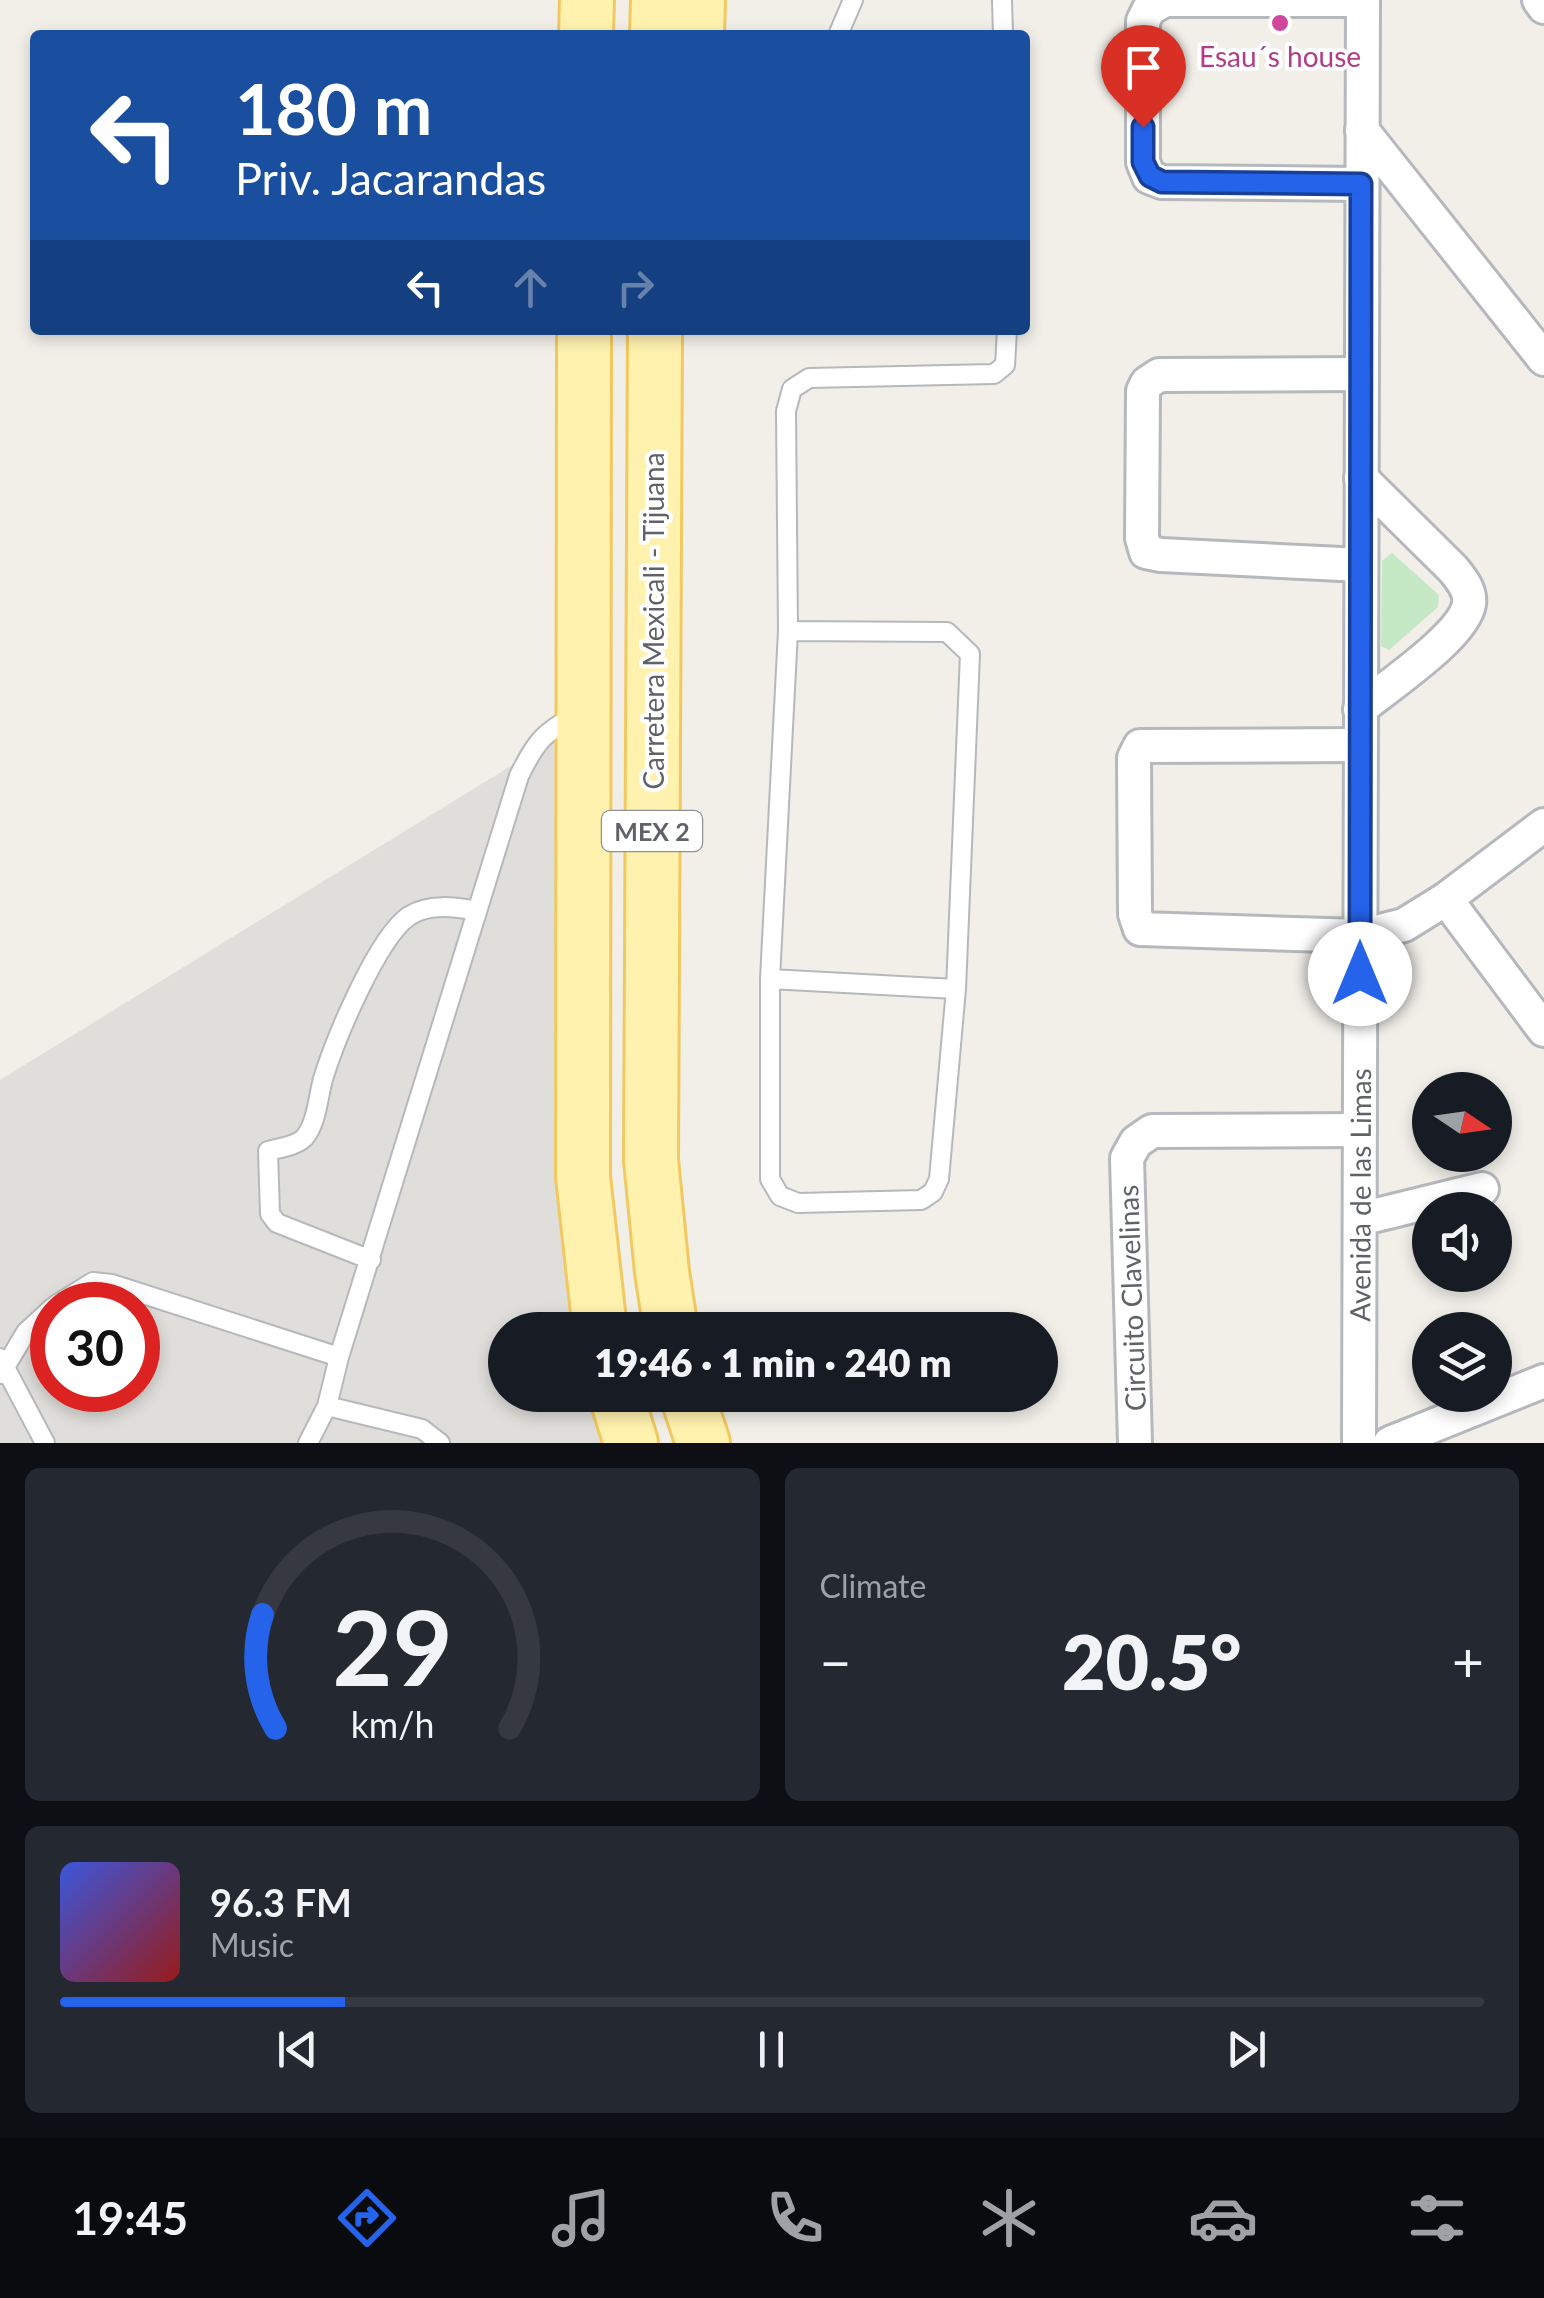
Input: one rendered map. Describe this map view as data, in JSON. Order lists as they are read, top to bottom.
{
  "streets": {
    "main road": ["Carretera Mexicali - Tijuana", "MEX 2"],
    "street": ["Avenida de las Limas", "Circuito Clavelinas"]
  },
  "crossings": [
    ["Avenida de las Limas", "Circuito Clavelinas"]
  ],
  "places": ["Esau´s house"],
  "north": "right",
  "page": {
    "turn": ["180 m", "Priv. Jacarandas"],
    "limit": "30",
    "trip": "19:46 · 1 min · 240 m",
    "tile": "Climate",
    "heat": ["−", "20.5°", "+"],
    "song": ["96.3 FM", "Music"],
    "tabs": "19:45",
    "gauge": ["29", "km/h"]
  }
}
